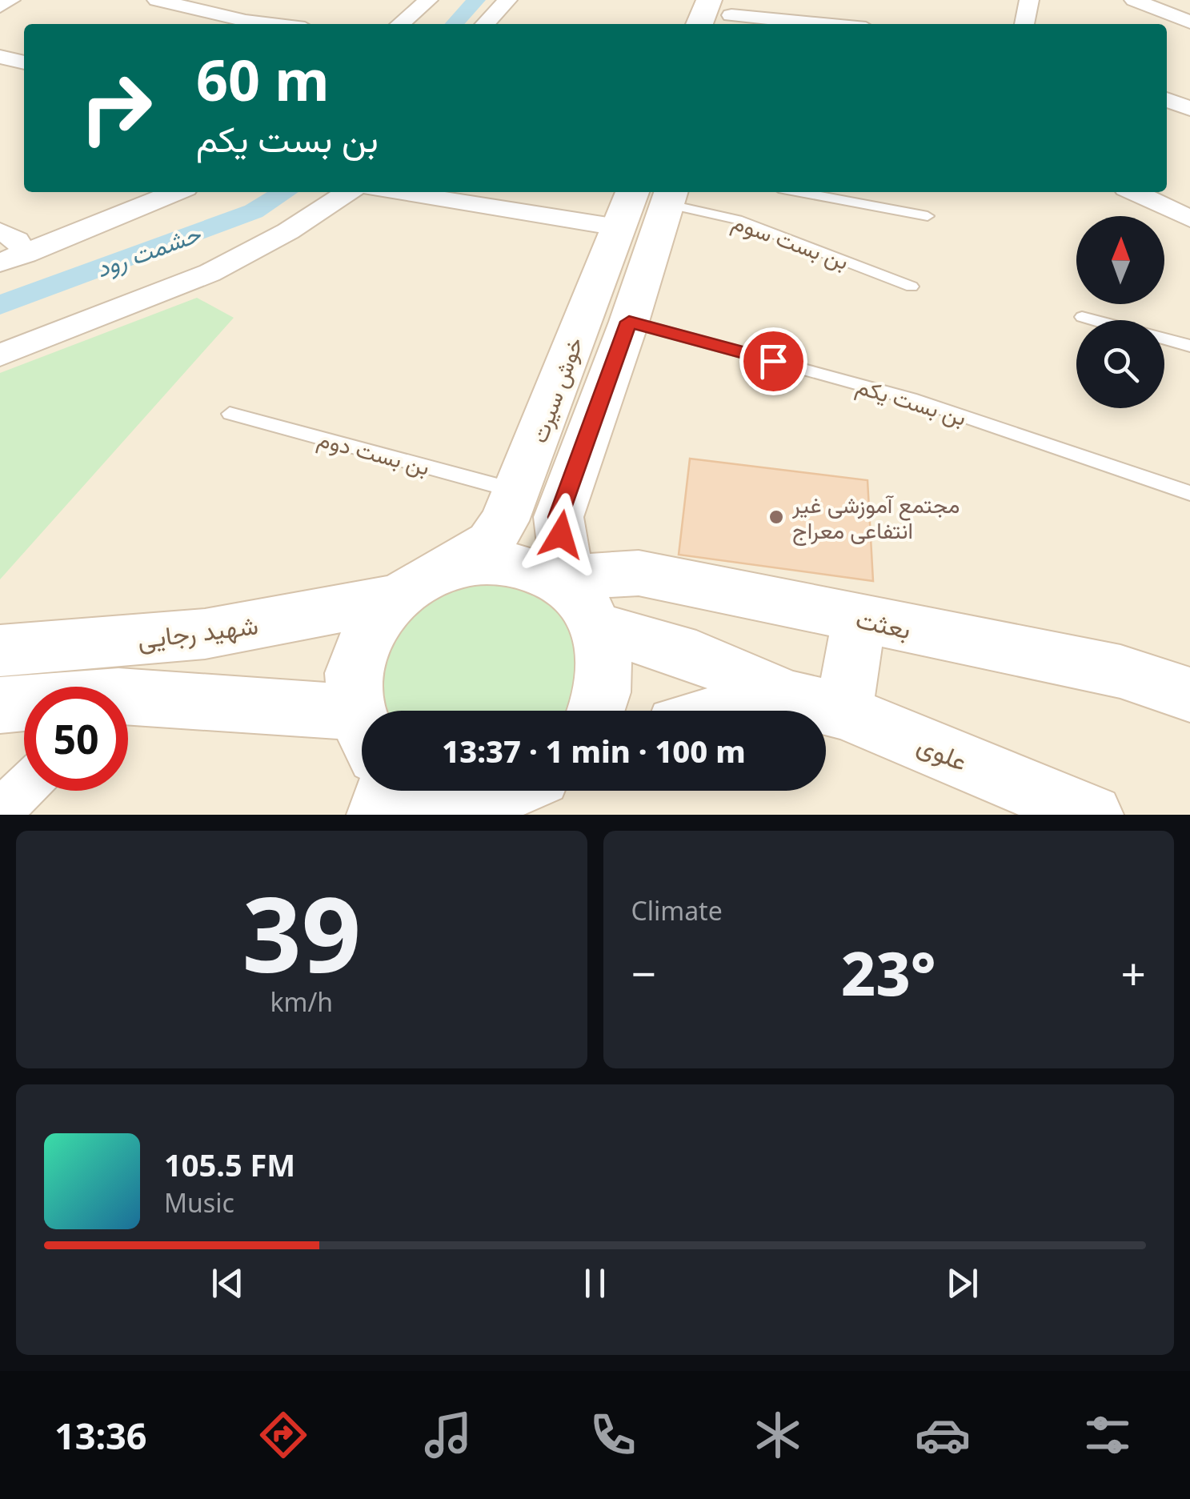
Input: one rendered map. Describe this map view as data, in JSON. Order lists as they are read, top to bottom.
{
  "streets": {
    "main road": [
      "خوش سیرت",
      "بعثت",
      "شهید رجایی",
      "علوی"
    ],
    "lane": ["بن بست سوم", "بن بست یکم", "بن بست دوم"]
  },
  "crossings": [
    ["بن بست سوم", "خوش سیرت"],
    ["خوش سیرت", "بن بست یکم"],
    ["خوش سیرت", "بن بست دوم"],
    ["خوش سیرت", "بعثت"],
    ["خوش سیرت", "علوی"],
    ["بعثت", "علوی"]
  ],
  "water": ["حشمت رود"],
  "places": ["مجتمع آموزشی غیر انتفاعی معراج"],
  "north": "top",
  "page": {
    "turn": ["60 m", "بن بست یکم"],
    "limit": "50",
    "trip": "13:37 · 1 min · 100 m",
    "tile": [
      ["39", "km/h"],
      "Climate"
    ],
    "heat": ["−", "23°", "+"],
    "song": ["105.5 FM", "Music"],
    "tabs": "13:36"
  }
}
